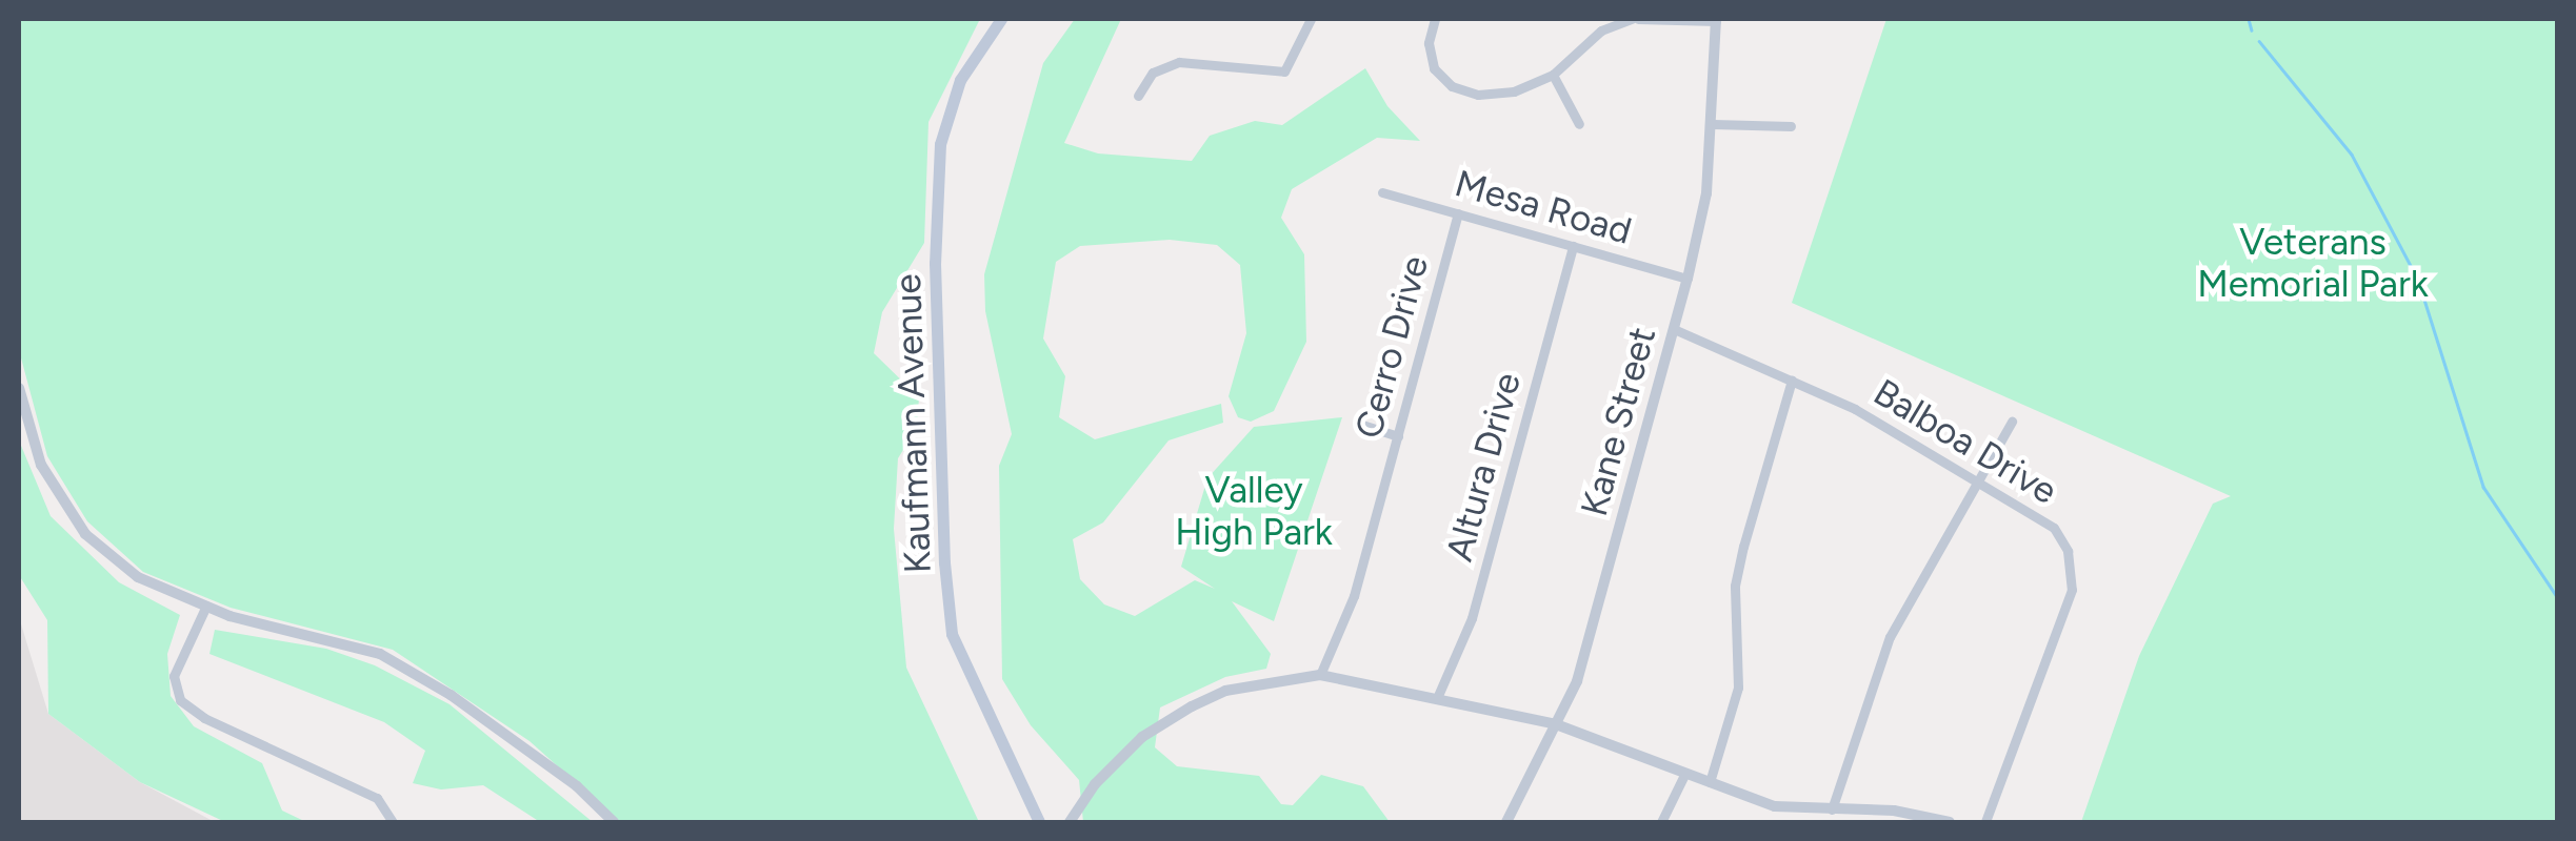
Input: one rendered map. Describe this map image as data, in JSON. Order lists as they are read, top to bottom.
{
  "streets": {
    "main road": ["Kaufmann Avenue"],
    "street": [
      "Mesa Road",
      "Cerro Drive",
      "Kane Street",
      "Balboa Drive",
      "Altura Drive"
    ]
  },
  "crossings": [
    ["Mesa Road", "Cerro Drive"],
    ["Mesa Road", "Kane Street"],
    ["Mesa Road", "Altura Drive"],
    ["Kane Street", "Balboa Drive"]
  ],
  "parks": ["Veterans Memorial Park", "Valley High Park"]
}
